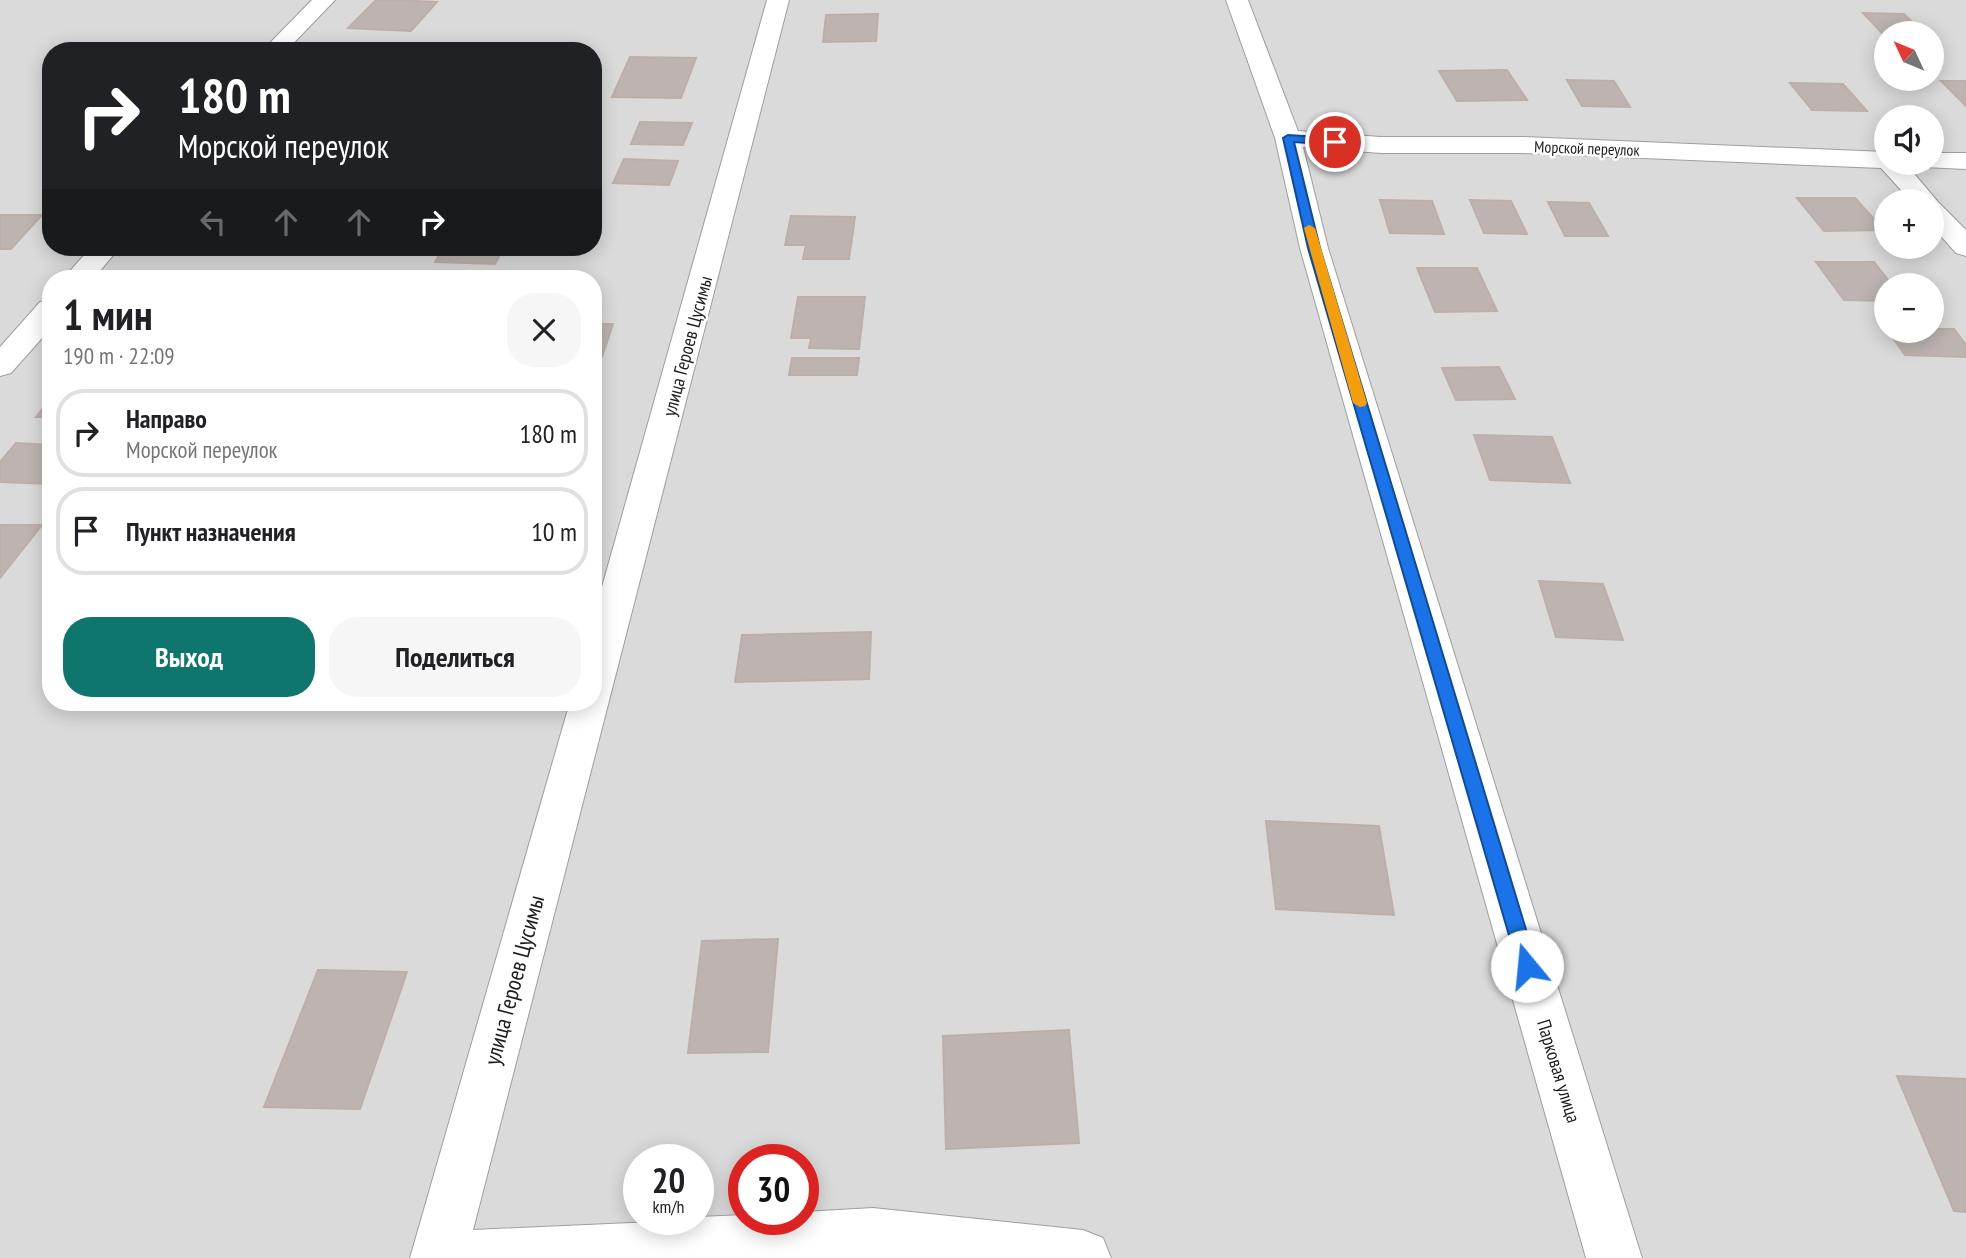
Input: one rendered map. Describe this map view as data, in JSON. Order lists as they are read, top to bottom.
{
  "streets": {
    "street": ["Морской переулок", "улица Героев Цусимы", "Парковая улица"]
  },
  "crossings": [
    ["Морской переулок", "Парковая улица"]
  ],
  "north": "top left",
  "page": {
    "map_buttons": ["+", "−"],
    "turn": ["180 m", "Морской переулок"],
    "heading": ["1 мин", "190 m · 22:09"],
    "list": [
      {
        "name": "Направо",
        "note": "Морской переулок",
        "value": "180 m"
      },
      {
        "name": "Пункт назначения",
        "value": "10 m"
      }
    ],
    "buttons": ["Выход", "Поделиться"],
    "speed": "20 km/h",
    "limit": "30"
  }
}
